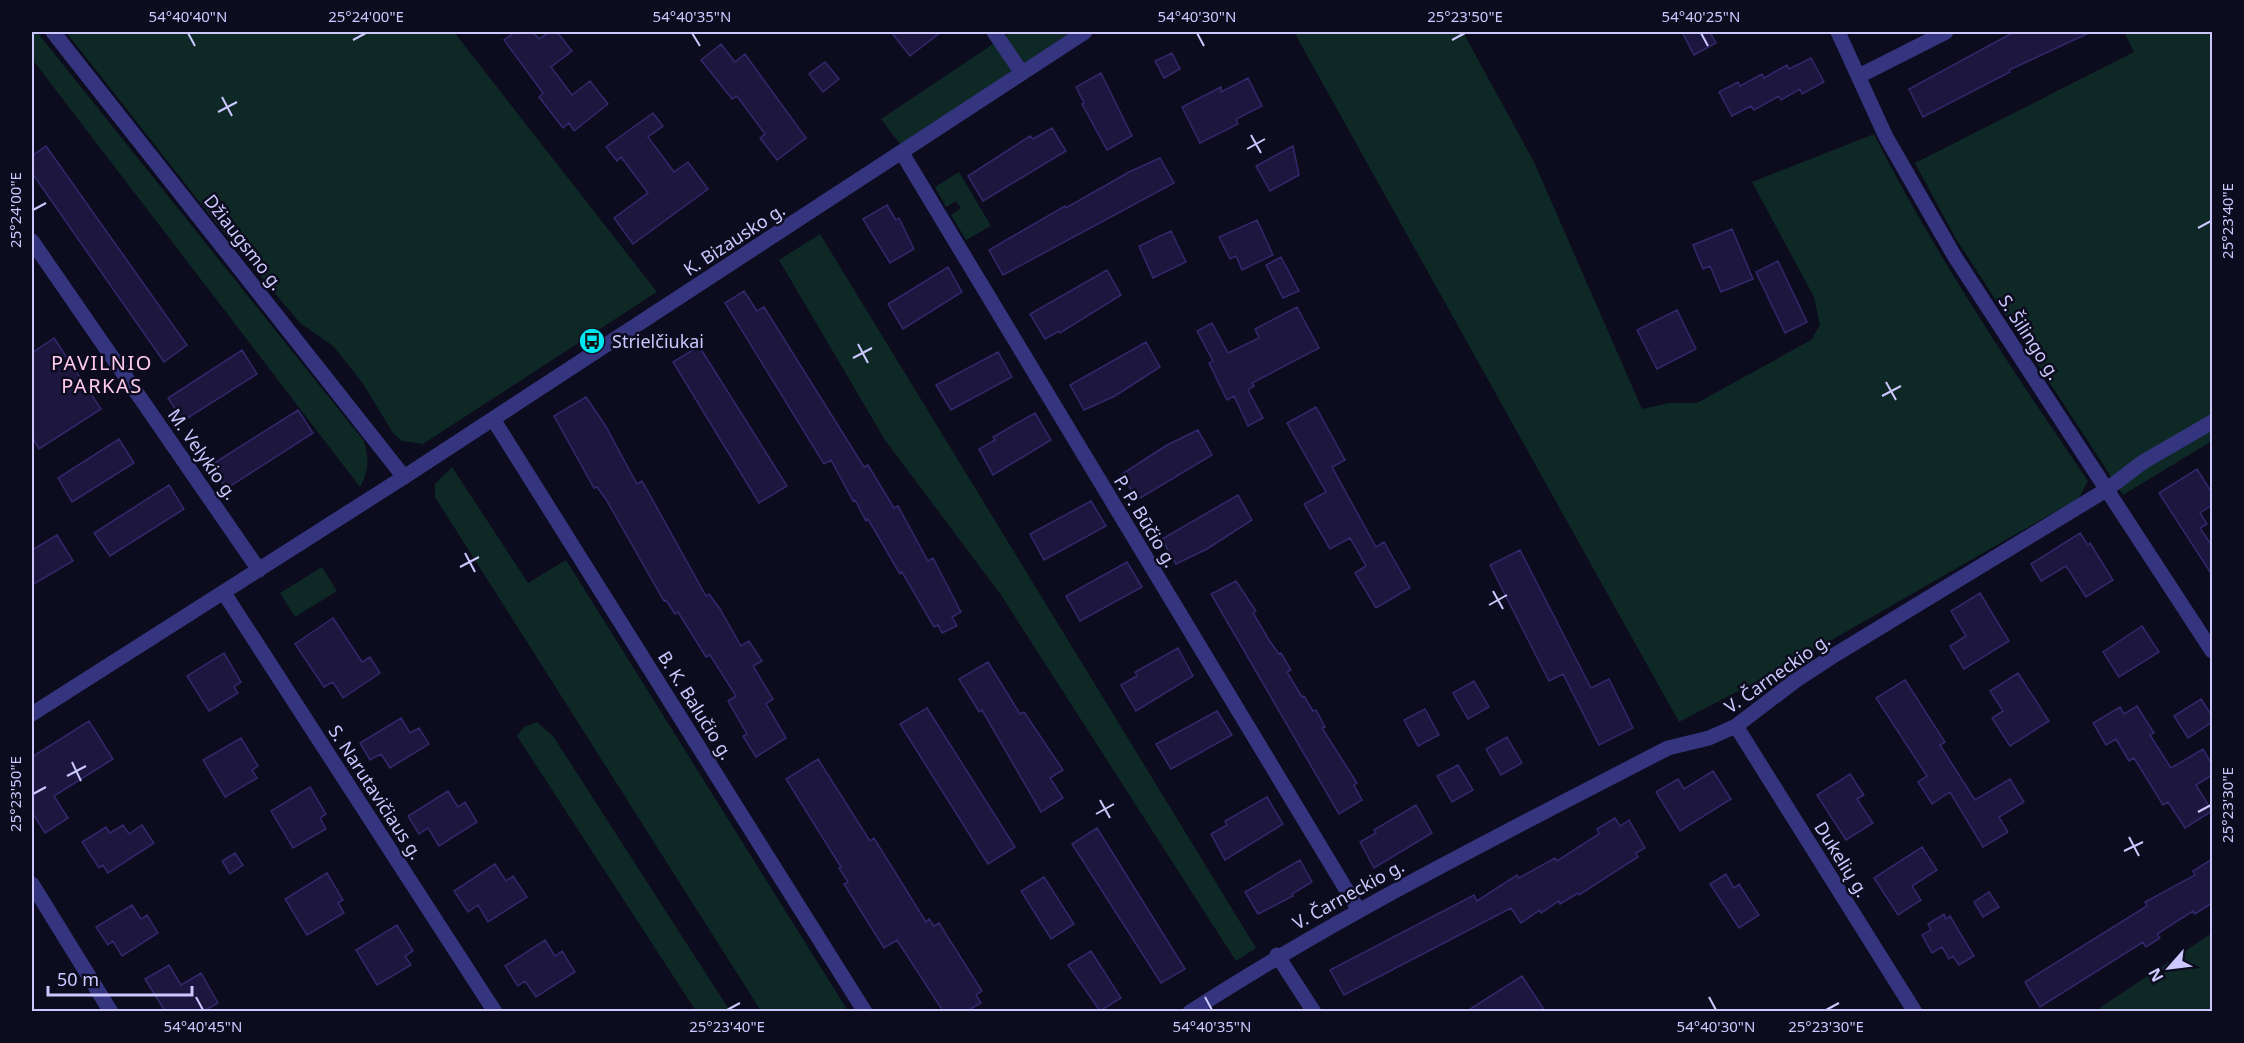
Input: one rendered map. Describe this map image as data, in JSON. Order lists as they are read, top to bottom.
{
  "streets": {
    "street": [
      "K. Bizausko g.",
      "Džiaugsmo g.",
      "S. Šilingo g.",
      "M. Velykio g.",
      "P. P. Būčio g.",
      "V. Čarneckio g.",
      "B. K. Balučio g.",
      "S. Narutavičiaus g.",
      "Dukelių g."
    ]
  },
  "crossings": [
    ["K. Bizausko g.", "Džiaugsmo g."],
    ["K. Bizausko g.", "P. P. Būčio g."],
    ["K. Bizausko g.", "B. K. Balučio g."],
    ["S. Šilingo g.", "V. Čarneckio g."],
    ["P. P. Būčio g.", "V. Čarneckio g."],
    ["V. Čarneckio g.", "Dukelių g."]
  ],
  "districts": ["PAVILNIO PARKAS"],
  "places": {
    "bus stop": ["Strielčiukai"]
  },
  "scale_bar": "50 m",
  "north": "bottom left",
  "coordinates": [
    "54°40'40\"N",
    "25°24'00\"E",
    "54°40'35\"N",
    "54°40'30\"N",
    "25°23'50\"E",
    "54°40'25\"N",
    "25°23'40\"E",
    "25°23'30\"E",
    "54°40'45\"N"
  ]
}
